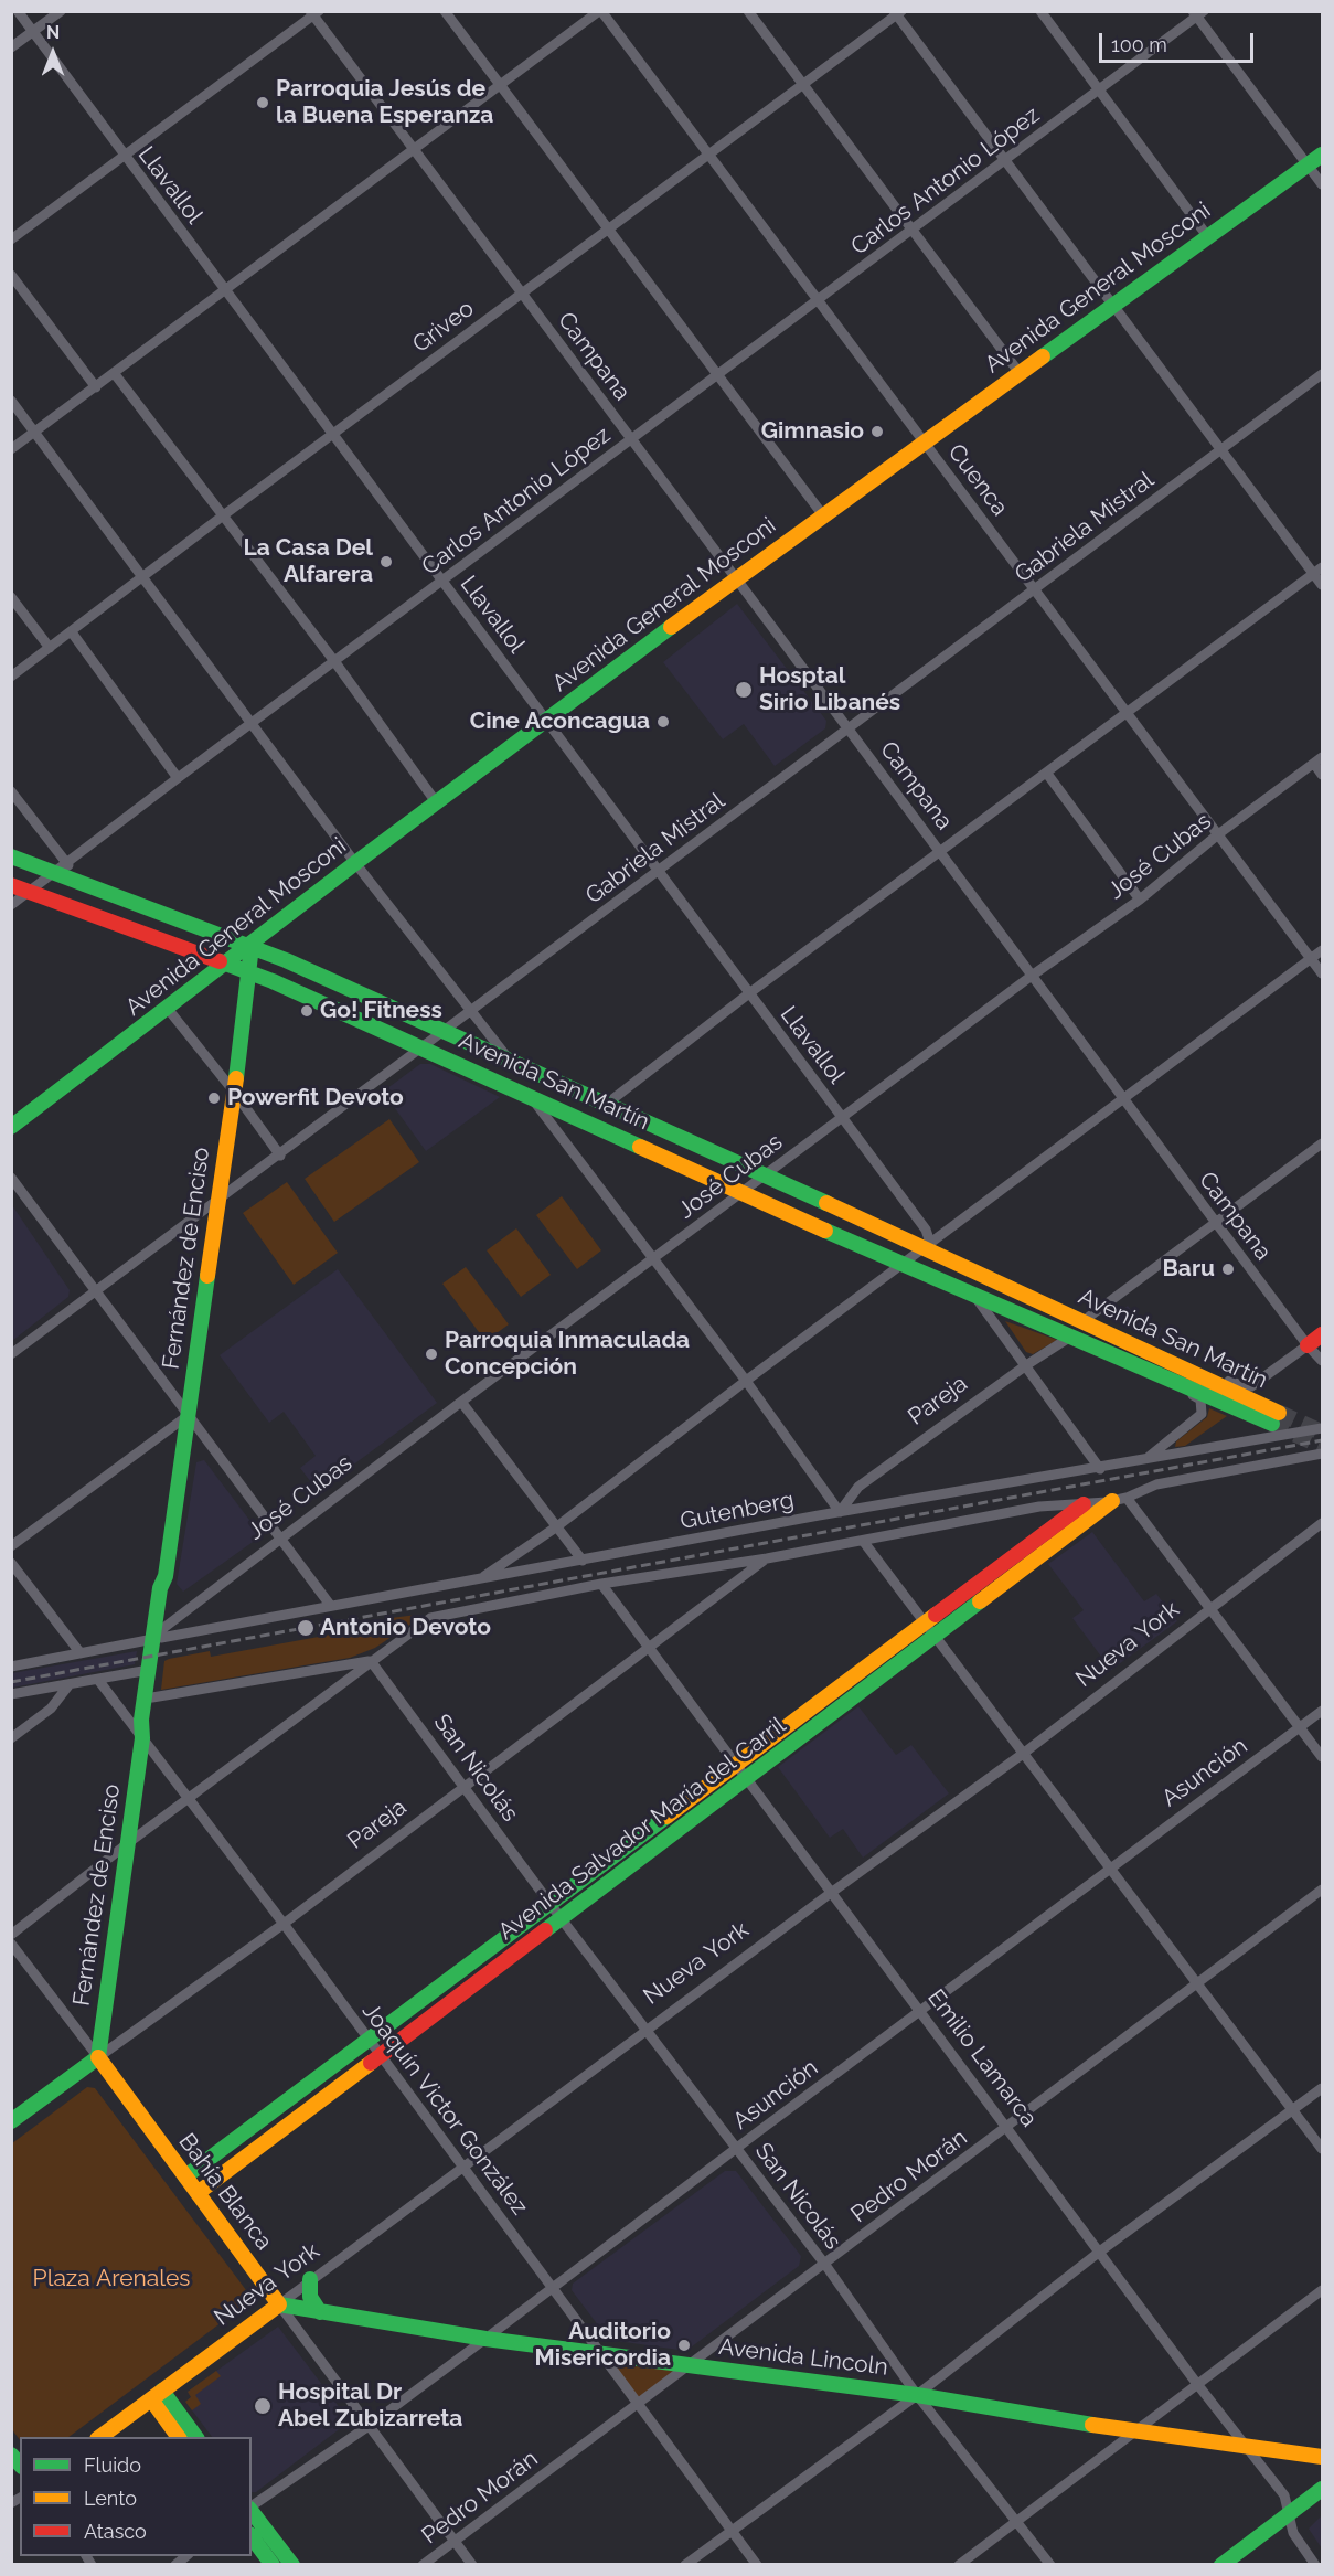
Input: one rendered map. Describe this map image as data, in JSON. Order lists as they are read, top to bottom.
{
  "streets": {
    "street": [
      "Carlos Antonio López",
      "Llavallol",
      "Avenida General Mosconi",
      "Griveo",
      "Campana",
      "Cuenca",
      "Gabriela Mistral",
      "José Cubas",
      "Avenida San Martín",
      "Fernández de Enciso",
      "Pareja",
      "Gutenberg",
      "Nueva York",
      "San Nicolás",
      "Asunción",
      "Avenida Salvador María del Carril",
      "Emilio Lamarca",
      "Joaquín Victor González",
      "Pedro Morán",
      "Bahía Blanca",
      "Avenida Lincoln"
    ]
  },
  "crossings": [
    ["Carlos Antonio López", "Llavallol"],
    ["Carlos Antonio López", "Campana"],
    ["Carlos Antonio López", "Cuenca"],
    ["Carlos Antonio López", "Avenida San Martín"],
    ["Llavallol", "Avenida General Mosconi"],
    ["Llavallol", "Griveo"],
    ["Llavallol", "Gabriela Mistral"],
    ["Llavallol", "José Cubas"],
    ["Llavallol", "Avenida San Martín"],
    ["Avenida General Mosconi", "Campana"],
    ["Avenida General Mosconi", "Cuenca"],
    ["Avenida General Mosconi", "Avenida San Martín"],
    ["Avenida General Mosconi", "Fernández de Enciso"],
    ["Griveo", "Campana"],
    ["Griveo", "Cuenca"],
    ["Campana", "Gabriela Mistral"],
    ["Campana", "José Cubas"],
    ["Campana", "Avenida San Martín"],
    ["Cuenca", "Gabriela Mistral"],
    ["Cuenca", "José Cubas"],
    ["Gabriela Mistral", "Avenida San Martín"],
    ["Gabriela Mistral", "Fernández de Enciso"],
    ["José Cubas", "Avenida San Martín"],
    ["José Cubas", "Fernández de Enciso"],
    ["José Cubas", "Gutenberg"],
    ["Avenida San Martín", "Fernández de Enciso"],
    ["Avenida San Martín", "Pareja"],
    ["Avenida San Martín", "Gutenberg"],
    ["Fernández de Enciso", "Pareja"],
    ["Fernández de Enciso", "Gutenberg"],
    ["Fernández de Enciso", "Joaquín Victor González"],
    ["Fernández de Enciso", "Bahía Blanca"],
    ["Pareja", "Gutenberg"],
    ["Pareja", "San Nicolás"],
    ["Pareja", "Emilio Lamarca"],
    ["Pareja", "Joaquín Victor González"],
    ["Pareja", "Bahía Blanca"],
    ["Nueva York", "San Nicolás"],
    ["Nueva York", "Emilio Lamarca"],
    ["Nueva York", "Joaquín Victor González"],
    ["Nueva York", "Bahía Blanca"],
    ["Nueva York", "Avenida Lincoln"],
    ["San Nicolás", "Asunción"],
    ["San Nicolás", "Avenida Salvador María del Carril"],
    ["San Nicolás", "Pedro Morán"],
    ["San Nicolás", "Avenida Lincoln"],
    ["Asunción", "Emilio Lamarca"],
    ["Asunción", "Joaquín Victor González"],
    ["Asunción", "Bahía Blanca"],
    ["Asunción", "Avenida Lincoln"],
    ["Avenida Salvador María del Carril", "Emilio Lamarca"],
    ["Avenida Salvador María del Carril", "Joaquín Victor González"],
    ["Avenida Salvador María del Carril", "Bahía Blanca"],
    ["Emilio Lamarca", "Pedro Morán"],
    ["Emilio Lamarca", "Avenida Lincoln"],
    ["Joaquín Victor González", "Pedro Morán"],
    ["Joaquín Victor González", "Avenida Lincoln"],
    ["Pedro Morán", "Bahía Blanca"],
    ["Pedro Morán", "Avenida Lincoln"],
    ["Bahía Blanca", "Avenida Lincoln"]
  ],
  "parks": ["Plaza Arenales"],
  "places": [
    "Parroquia Jesús de la Buena Esperanza",
    "Gimnasio",
    "La Casa Del Alfarera",
    "Hosptal Sirio Libanés",
    "Cine Aconcagua",
    "Go! Fitness",
    "Powerfit Devoto",
    "Baru",
    "Parroquia Inmaculada Concepción",
    "Antonio Devoto",
    "Auditorio Misericordia",
    "Hospital Dr Abel Zubizarreta"
  ],
  "legend": ["Fluido", "Lento", "Atasco"],
  "scale_bar": "100 m",
  "north": "top"
}
